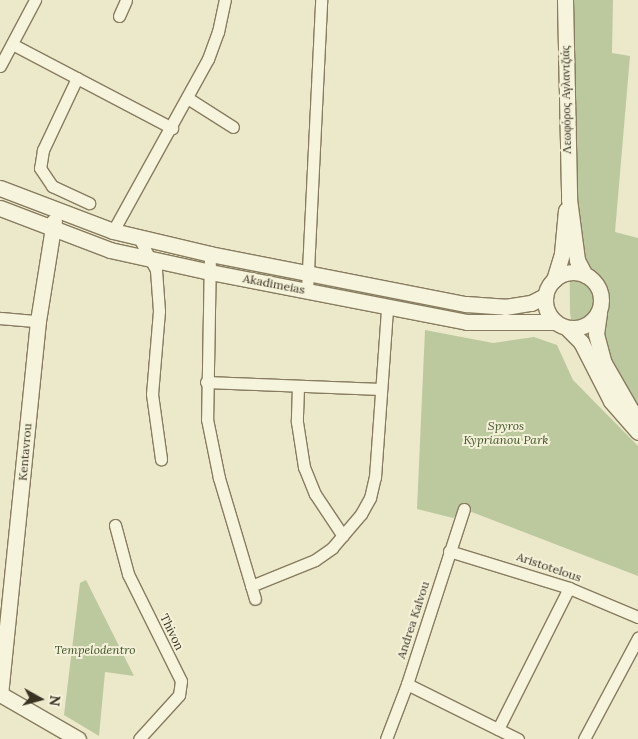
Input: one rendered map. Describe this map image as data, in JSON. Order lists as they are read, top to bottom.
{
  "streets": {
    "main road": ["Λεωφόρος Αγλαντζιάς", "Akadimeias", "Kentavrou"],
    "street": ["Aristotelous", "Andrea Kalvou", "Thivon"]
  },
  "crossings": [
    ["Λεωφόρος Αγλαντζιάς", "Akadimeias"],
    ["Akadimeias", "Kentavrou"],
    ["Aristotelous", "Andrea Kalvou"]
  ],
  "parks": ["Spyros Kyprianou Park", "Tempelodentro"],
  "north": "right"
}
